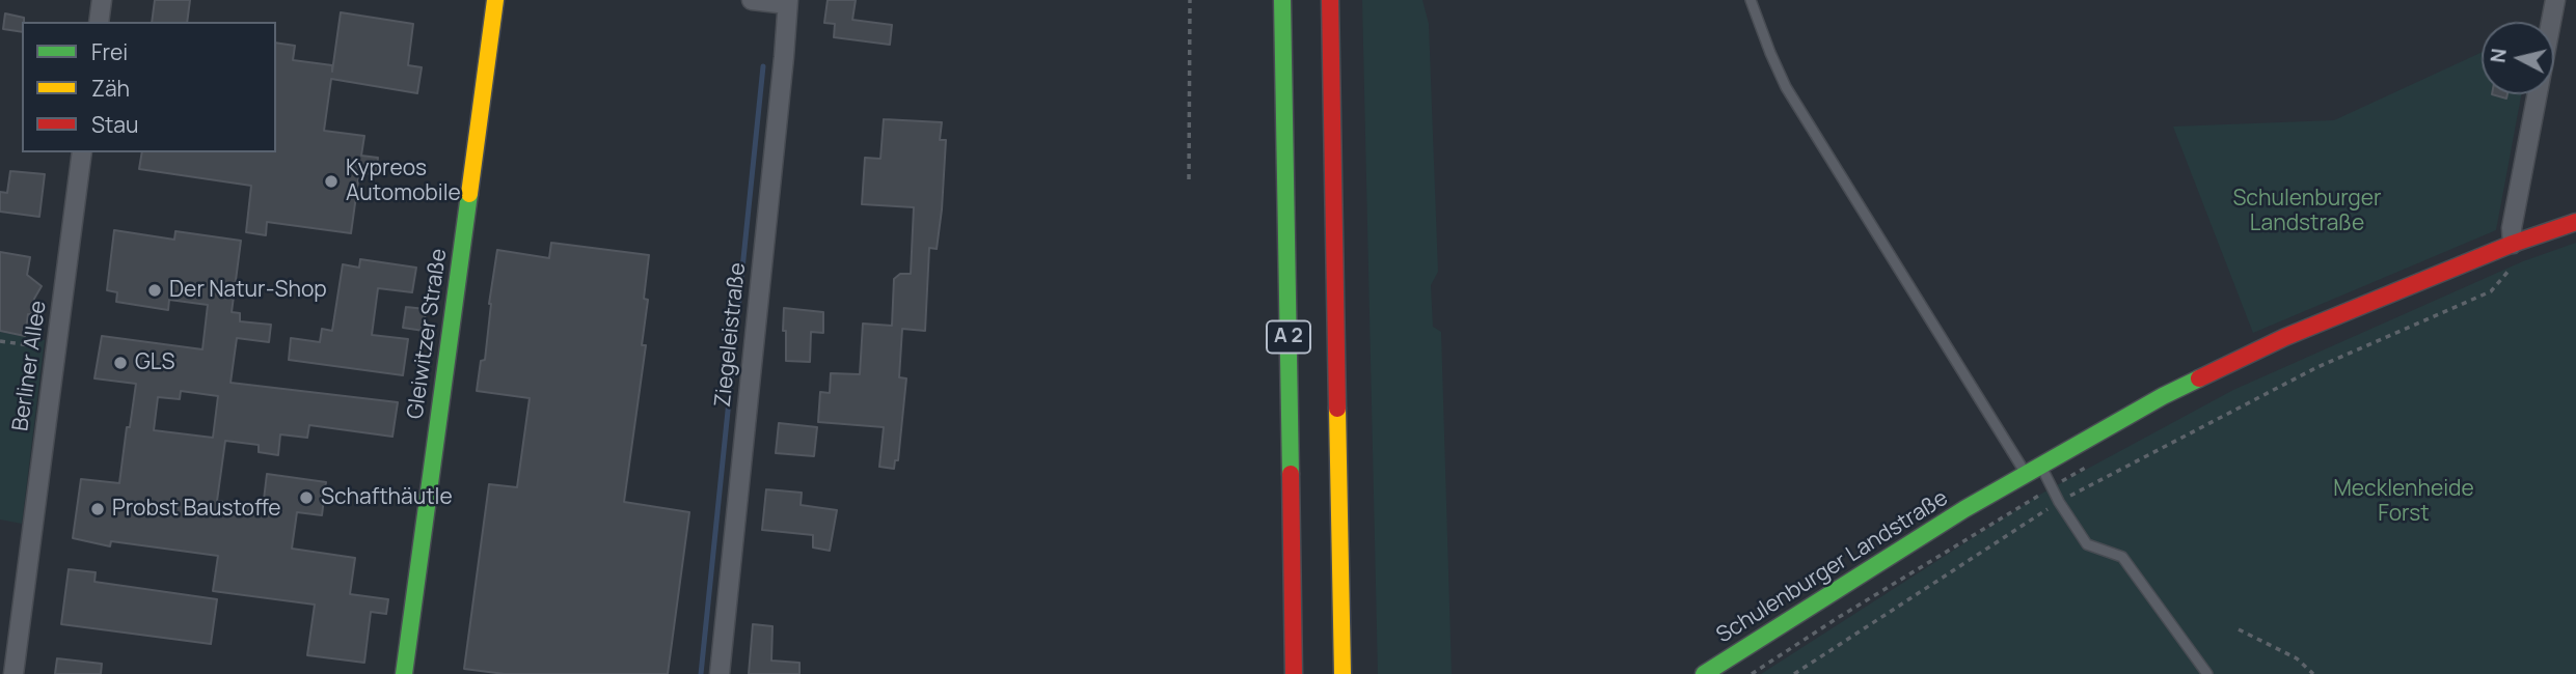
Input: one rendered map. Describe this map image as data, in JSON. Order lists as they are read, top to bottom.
{
  "streets": {
    "main road": ["Gleiwitzer Straße", "A 2", "Schulenburger Landstraße"],
    "street": ["Ziegeleistraße", "Berliner Allee"]
  },
  "parks": ["Schulenburger Landstraße", "Mecklenheide Forst"],
  "places": [
    "Kypreos Automobile",
    "Der Natur-Shop",
    "GLS",
    "Schafthäutle",
    "Probst Baustoffe"
  ],
  "legend": ["Frei", "Zäh", "Stau"],
  "north": "left"
}
